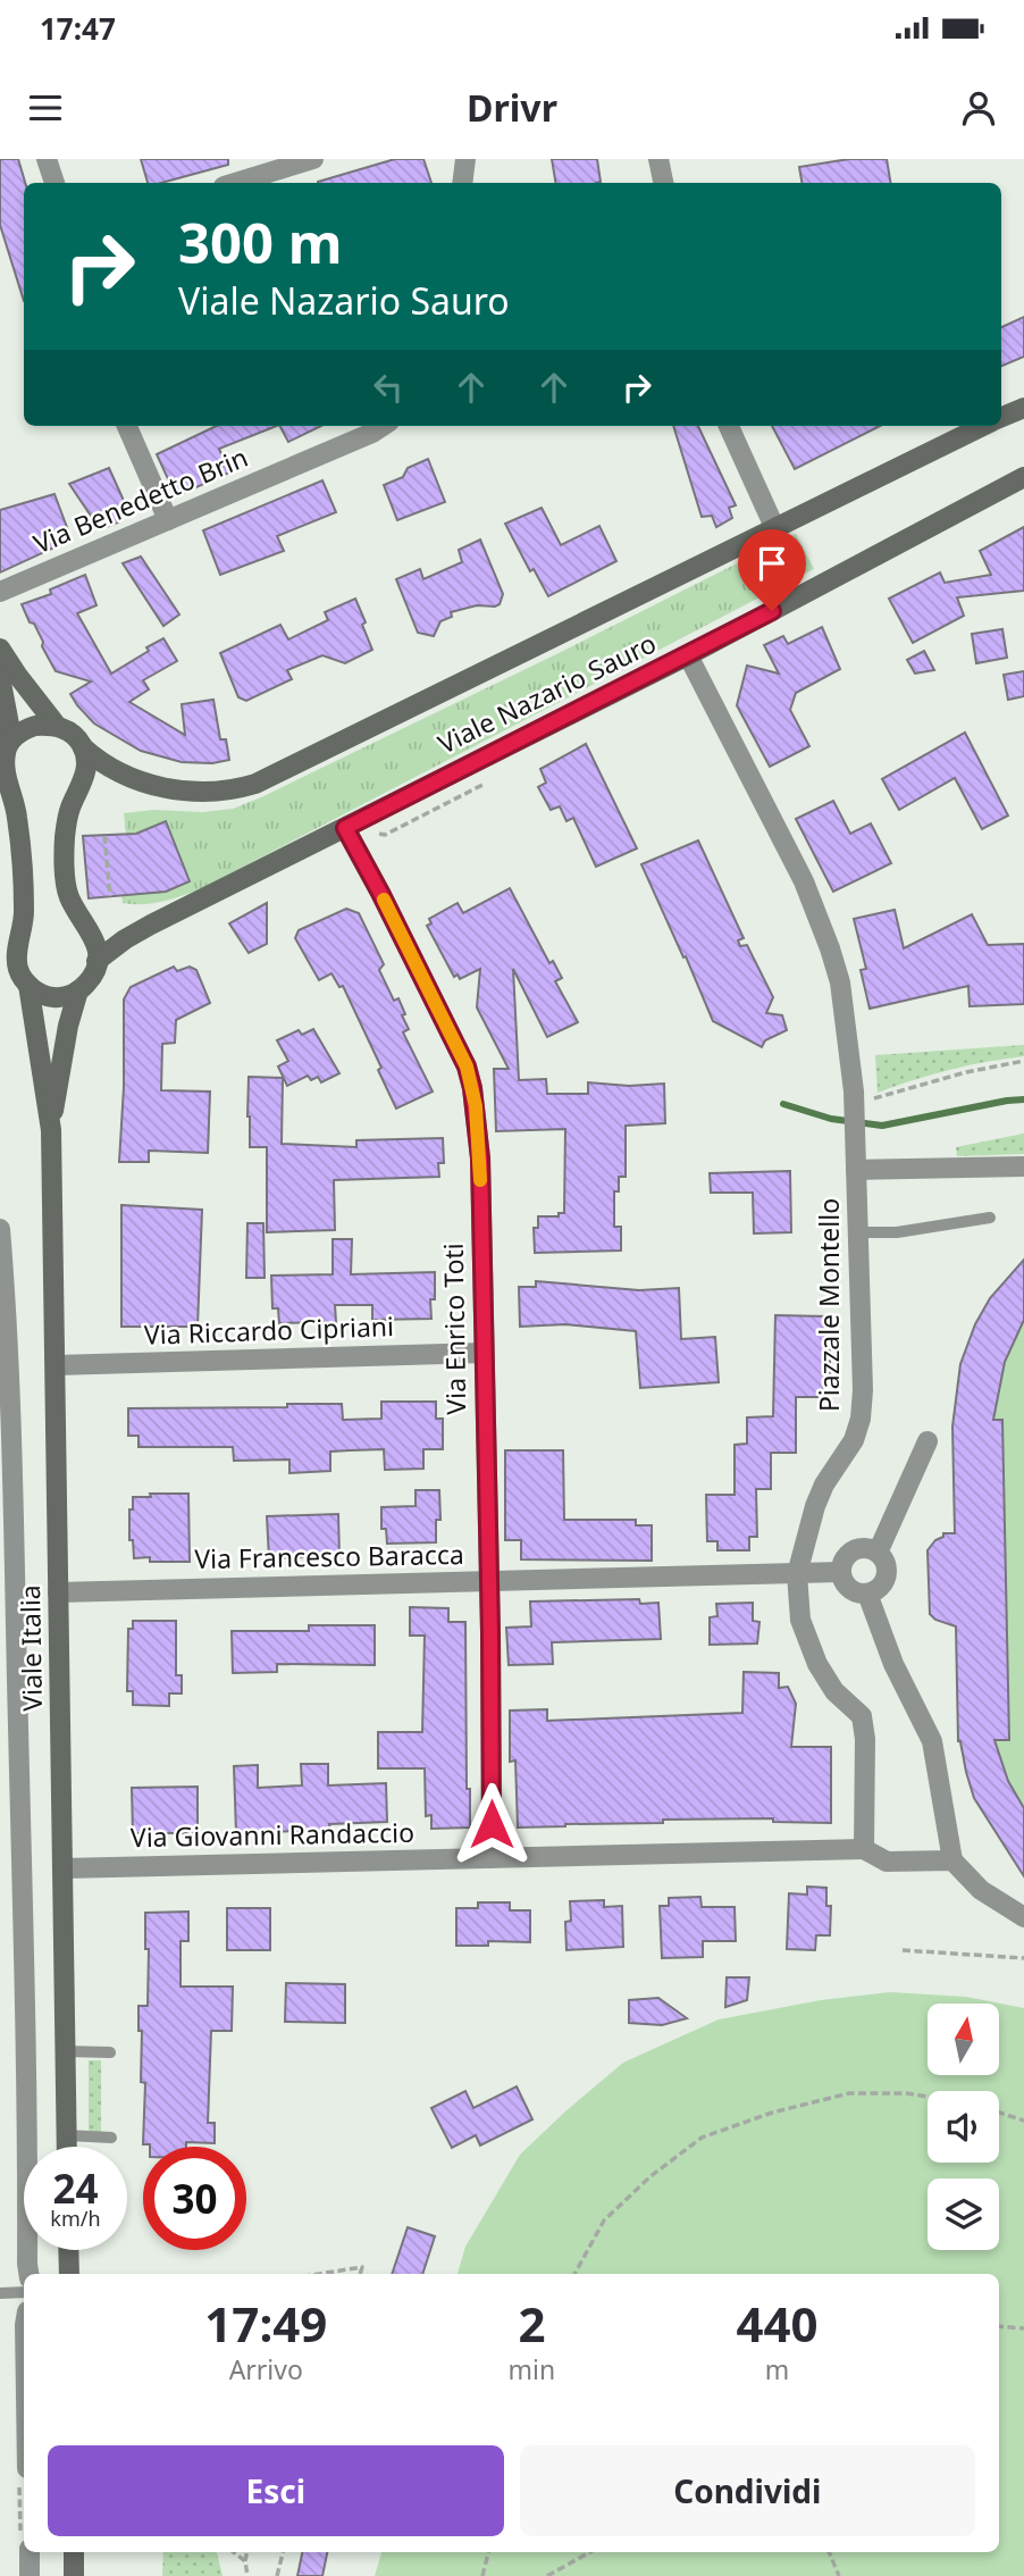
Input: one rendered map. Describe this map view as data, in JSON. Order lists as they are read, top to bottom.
{
  "streets": {
    "main road": ["Viale Nazario Sauro", "Viale Italia"],
    "street": [
      "Via Benedetto Brin",
      "Piazzale Montello",
      "Via Enrico Toti",
      "Via Riccardo Cipriani",
      "Via Francesco Baracca",
      "Via Giovanni Randaccio"
    ]
  },
  "crossings": [
    ["Viale Nazario Sauro", "Piazzale Montello"],
    ["Viale Nazario Sauro", "Via Enrico Toti"],
    ["Viale Nazario Sauro", "Viale Italia"],
    ["Piazzale Montello", "Via Francesco Baracca"],
    ["Piazzale Montello", "Via Giovanni Randaccio"],
    ["Via Enrico Toti", "Via Riccardo Cipriani"],
    ["Via Enrico Toti", "Via Francesco Baracca"],
    ["Via Enrico Toti", "Via Giovanni Randaccio"],
    ["Via Riccardo Cipriani", "Viale Italia"],
    ["Via Francesco Baracca", "Viale Italia"],
    ["Viale Italia", "Via Giovanni Randaccio"]
  ],
  "north": "top",
  "page": {
    "status": "17:47",
    "header": "Drivr",
    "turn": ["300 m", "Viale Nazario Sauro"],
    "speed": "24 km/h",
    "limit": "30",
    "eta": [
      "17:49",
      "Arrivo",
      "2",
      "min",
      "440",
      "m"
    ],
    "buttons": ["Esci", "Condividi"]
  }
}
